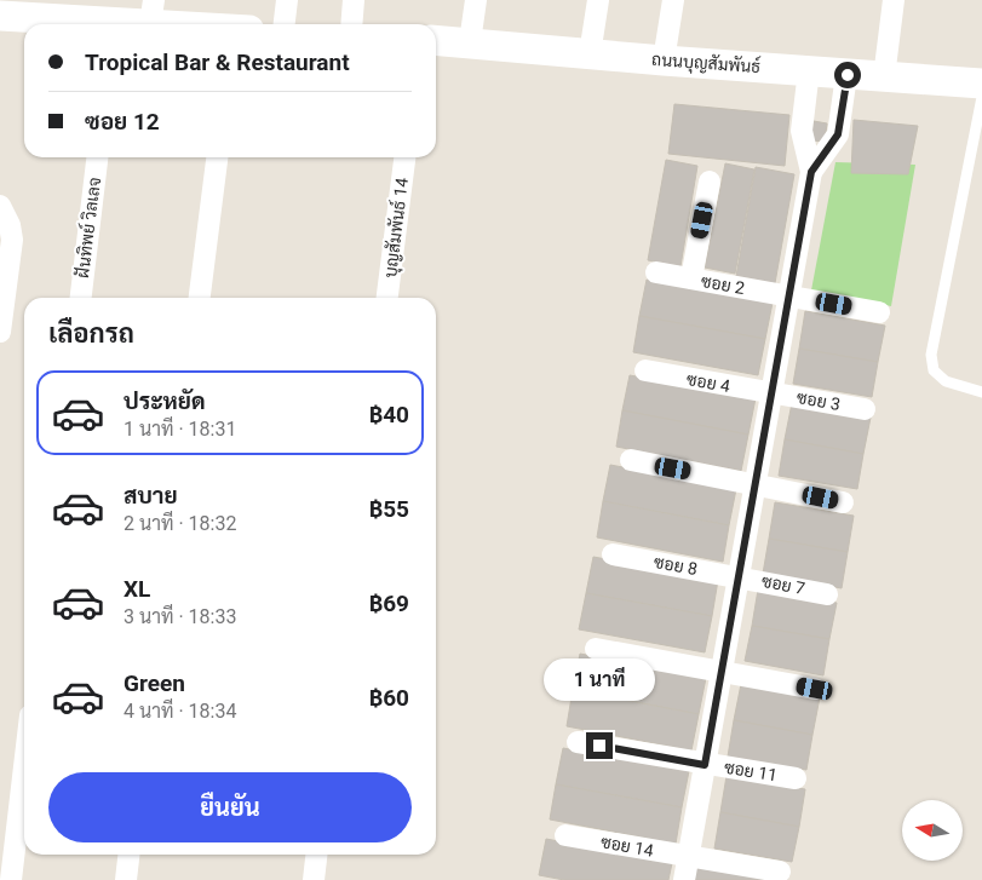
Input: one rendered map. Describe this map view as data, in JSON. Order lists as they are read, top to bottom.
{
  "streets": {
    "street": [
      "ถนนบุญสัมพันธ์",
      "ฝันทิพย์ วิลเลจ",
      "บุญสัมพันธ์ 14",
      "ซอย 2",
      "ซอย 4",
      "ซอย 3",
      "ซอย 8",
      "ซอย 7",
      "ซอย 11",
      "ซอย 14"
    ]
  },
  "crossings": [
    ["ซอย 4", "ซอย 3"],
    ["ซอย 8", "ซอย 7"]
  ],
  "north": "left",
  "page": {
    "banner": ["Tropical Bar & Restaurant", "ซอย 12"],
    "heading": "เลือกรถ",
    "list": [
      {
        "name": "ประหยัด",
        "note": "1 นาที · 18:31",
        "value": "฿40"
      },
      {
        "name": "สบาย",
        "note": "2 นาที · 18:32",
        "value": "฿55"
      },
      {
        "name": "XL",
        "note": "3 นาที · 18:33",
        "value": "฿69"
      },
      {
        "name": "Green",
        "note": "4 นาที · 18:34",
        "value": "฿60"
      }
    ],
    "bubble": "1 นาที",
    "buttons": "ยืนยัน"
  }
}
